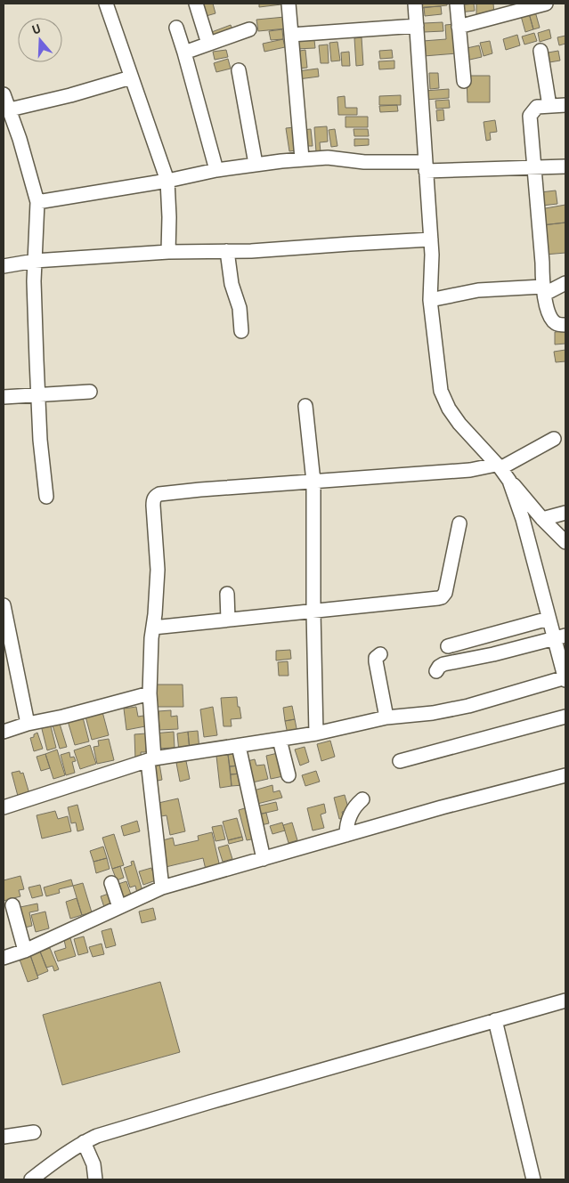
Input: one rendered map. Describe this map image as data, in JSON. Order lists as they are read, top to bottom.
{
  "north": "top"
}
